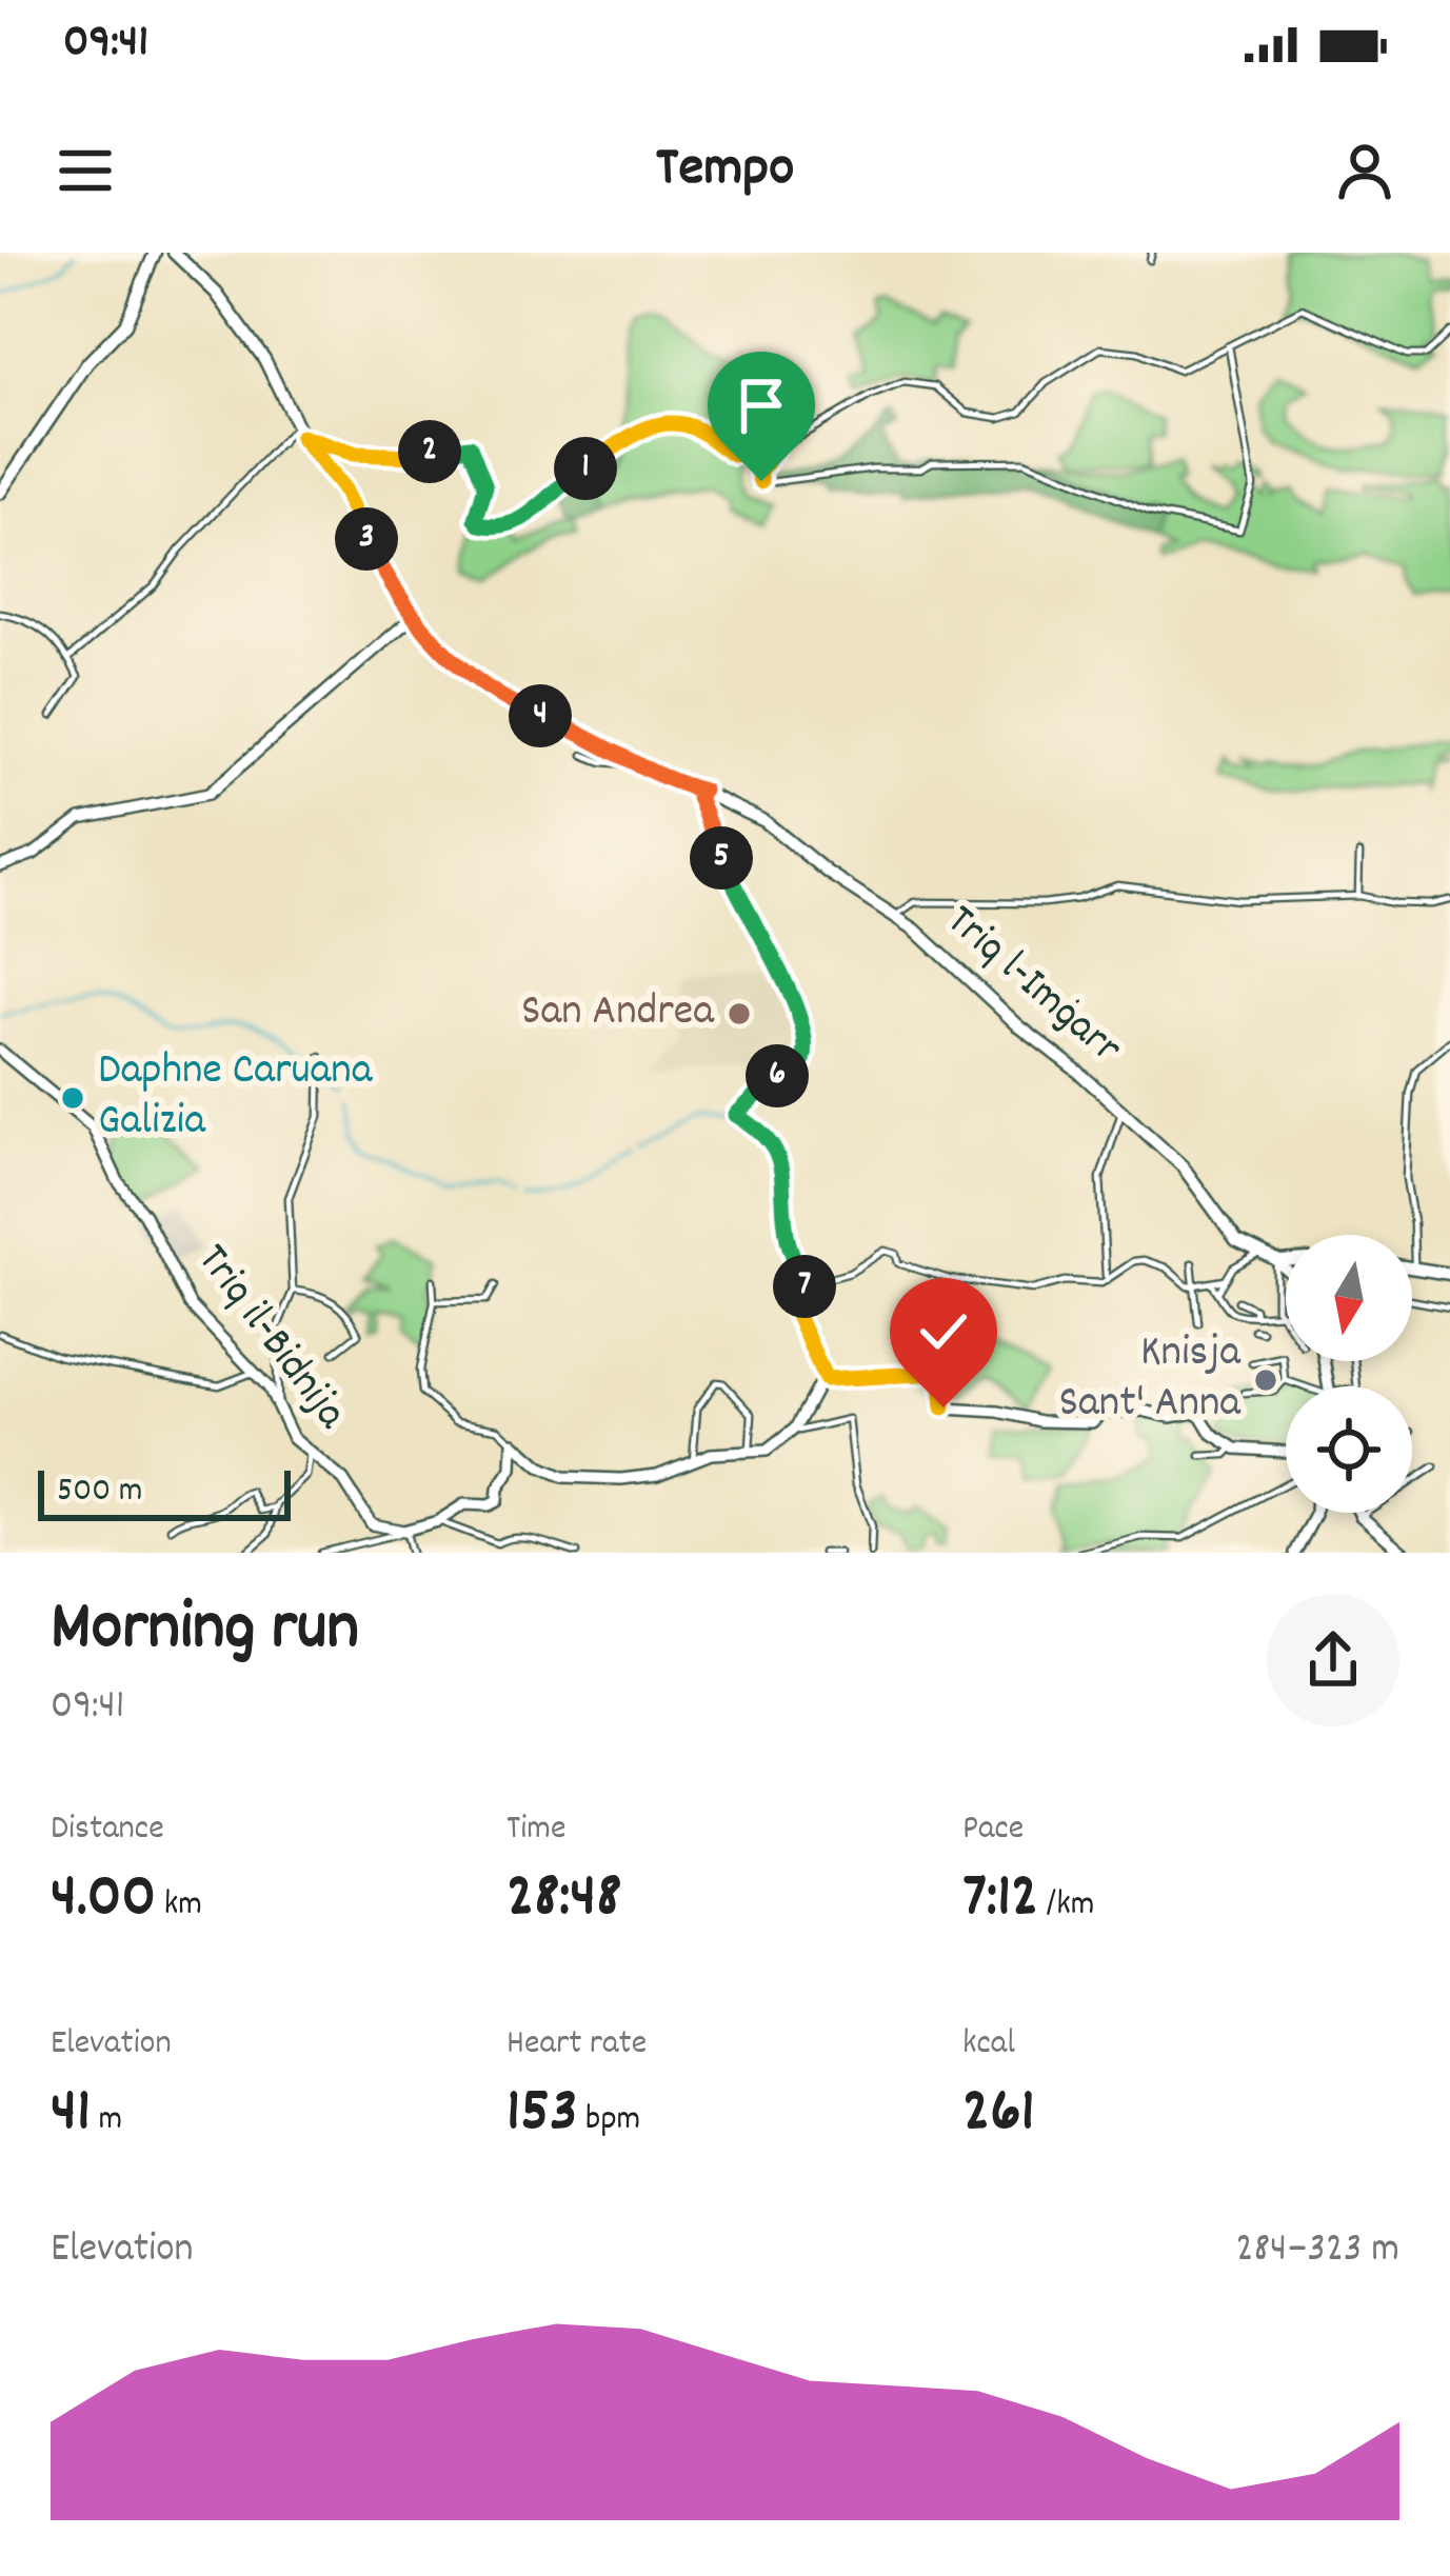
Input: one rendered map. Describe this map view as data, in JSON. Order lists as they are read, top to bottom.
{
  "streets": {
    "main road": ["Triq l-Imġarr"],
    "street": ["Triq il-Bidnija"]
  },
  "places": ["San Andrea", "Daphne Caruana Galizia", "Knisja Sant' Anna"],
  "scale_bar": "500 m",
  "north": "bottom",
  "page": {
    "status": "09:41",
    "header": "Tempo",
    "pins": [
      "2",
      "1",
      "3",
      "4",
      "5",
      "6",
      "7"
    ],
    "scale": "500 m",
    "heading": ["Morning run", "09:41"],
    "stats": [
      ["Distance", "4.00 km"],
      ["Time", "28:48"],
      ["Pace", "7:12 /km"],
      ["Elevation", "41 m"],
      ["Heart rate", "153 bpm"],
      ["kcal", "261"]
    ],
    "chart": ["Elevation", "284–323 m"]
  }
}
